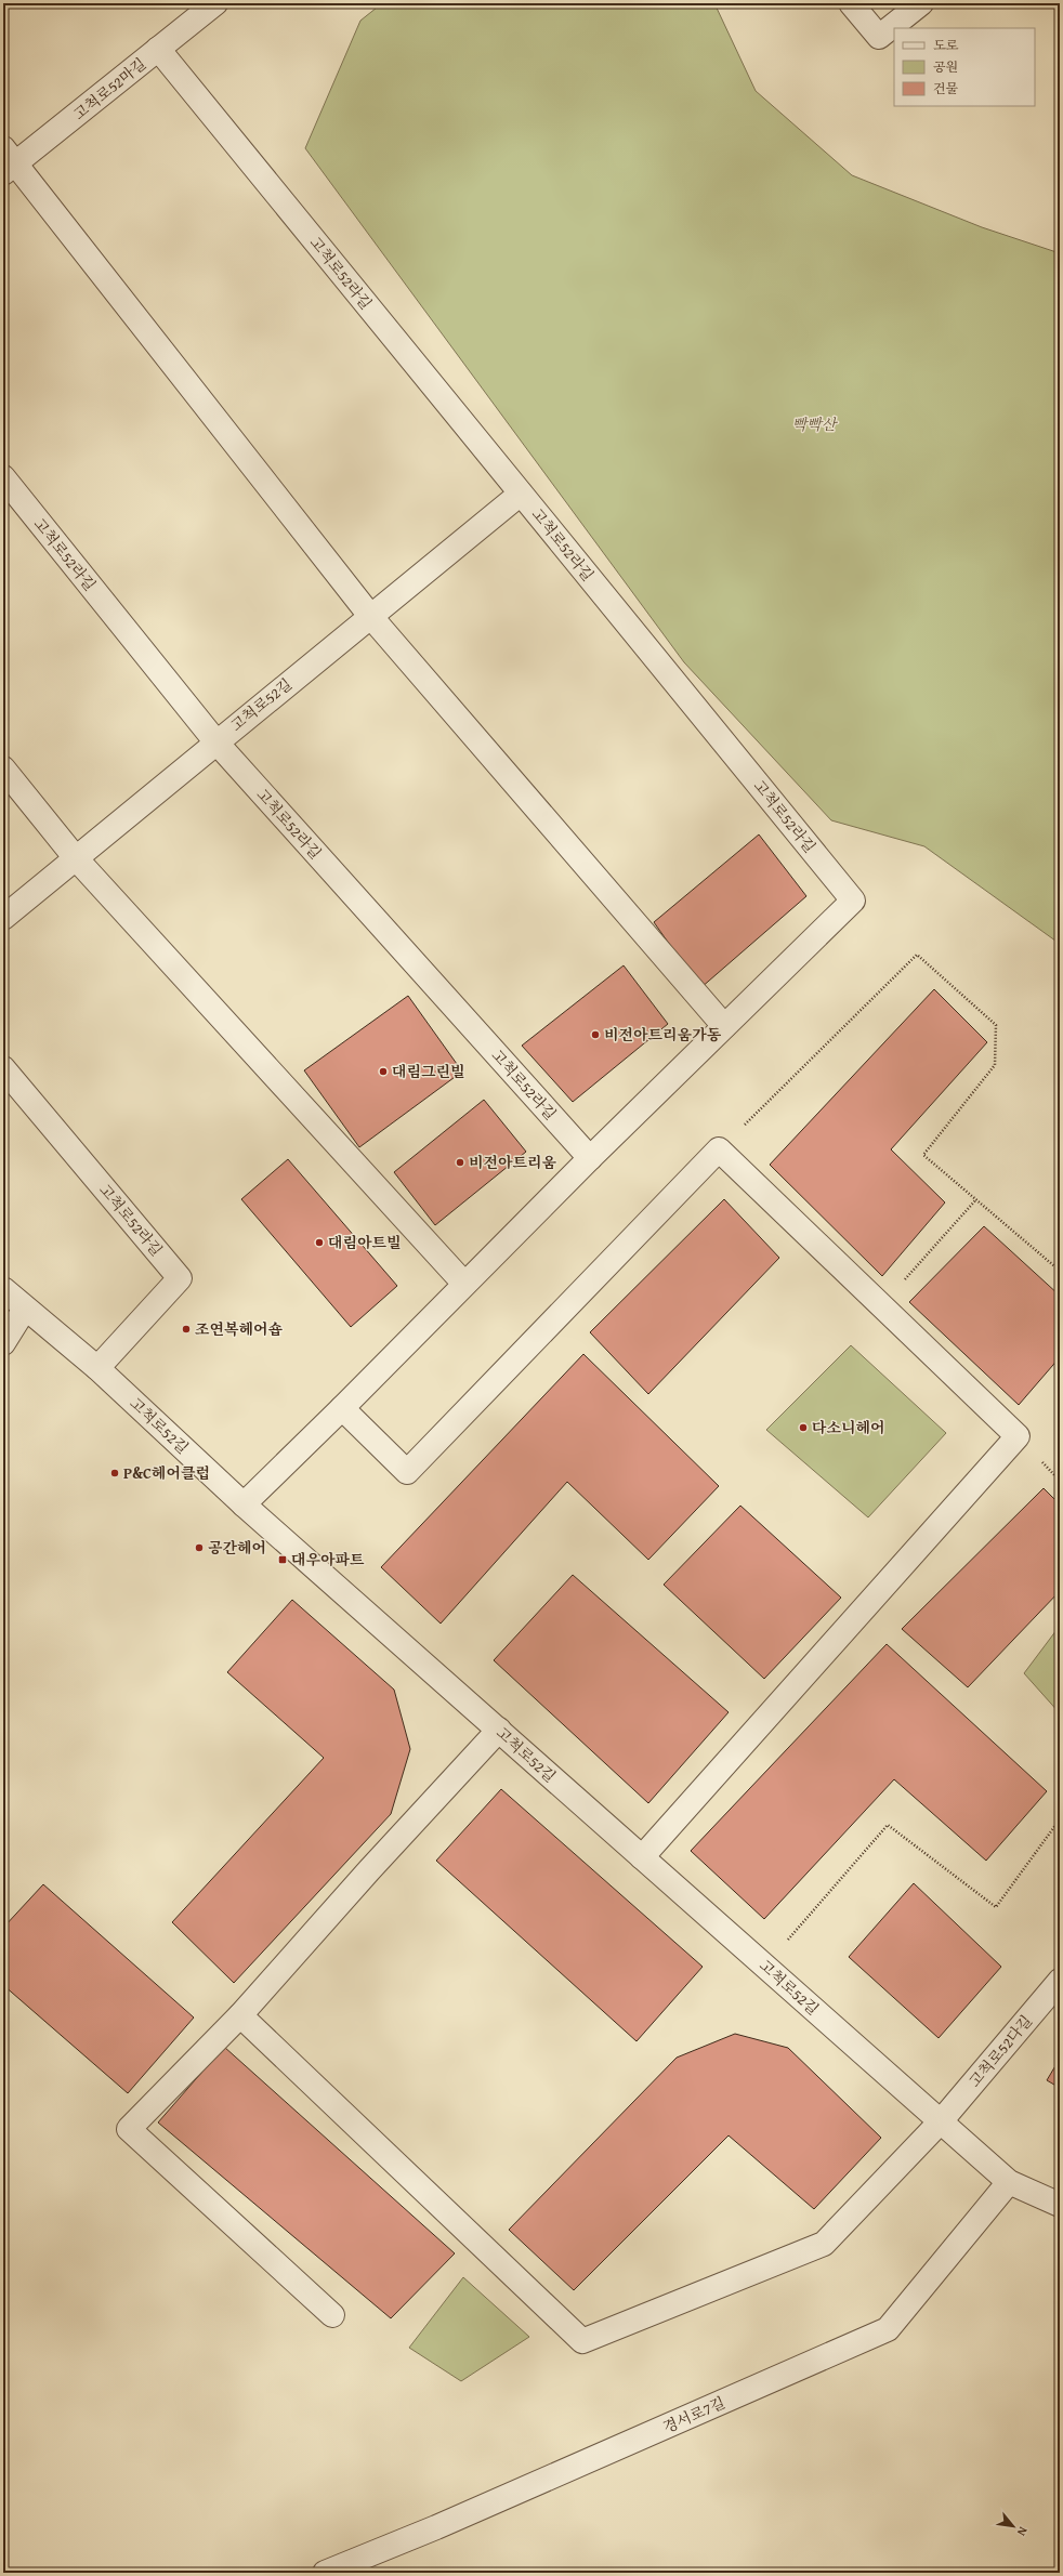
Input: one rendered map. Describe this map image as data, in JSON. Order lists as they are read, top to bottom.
{
  "streets": {
    "street": [
      "고척로52마길",
      "고척로52라길",
      "고척로52길",
      "고척로52다길",
      "경서로7길"
    ]
  },
  "crossings": [
    ["고척로52마길", "고척로52라길"],
    ["고척로52라길", "고척로52길"],
    ["고척로52길", "고척로52다길"],
    ["고척로52길", "경서로7길"]
  ],
  "parks": ["빡빡산"],
  "places": {
    "other": [
      "비전아트리움가동",
      "대림그린빌",
      "비전아트리움",
      "대림아트빌",
      "조연복헤어숍",
      "다소니헤어",
      "P&C헤어클럽",
      "공간헤어"
    ],
    "transit": ["대우아파트"]
  },
  "legend": ["도로", "공원", "건물"],
  "north": "bottom right"
}
